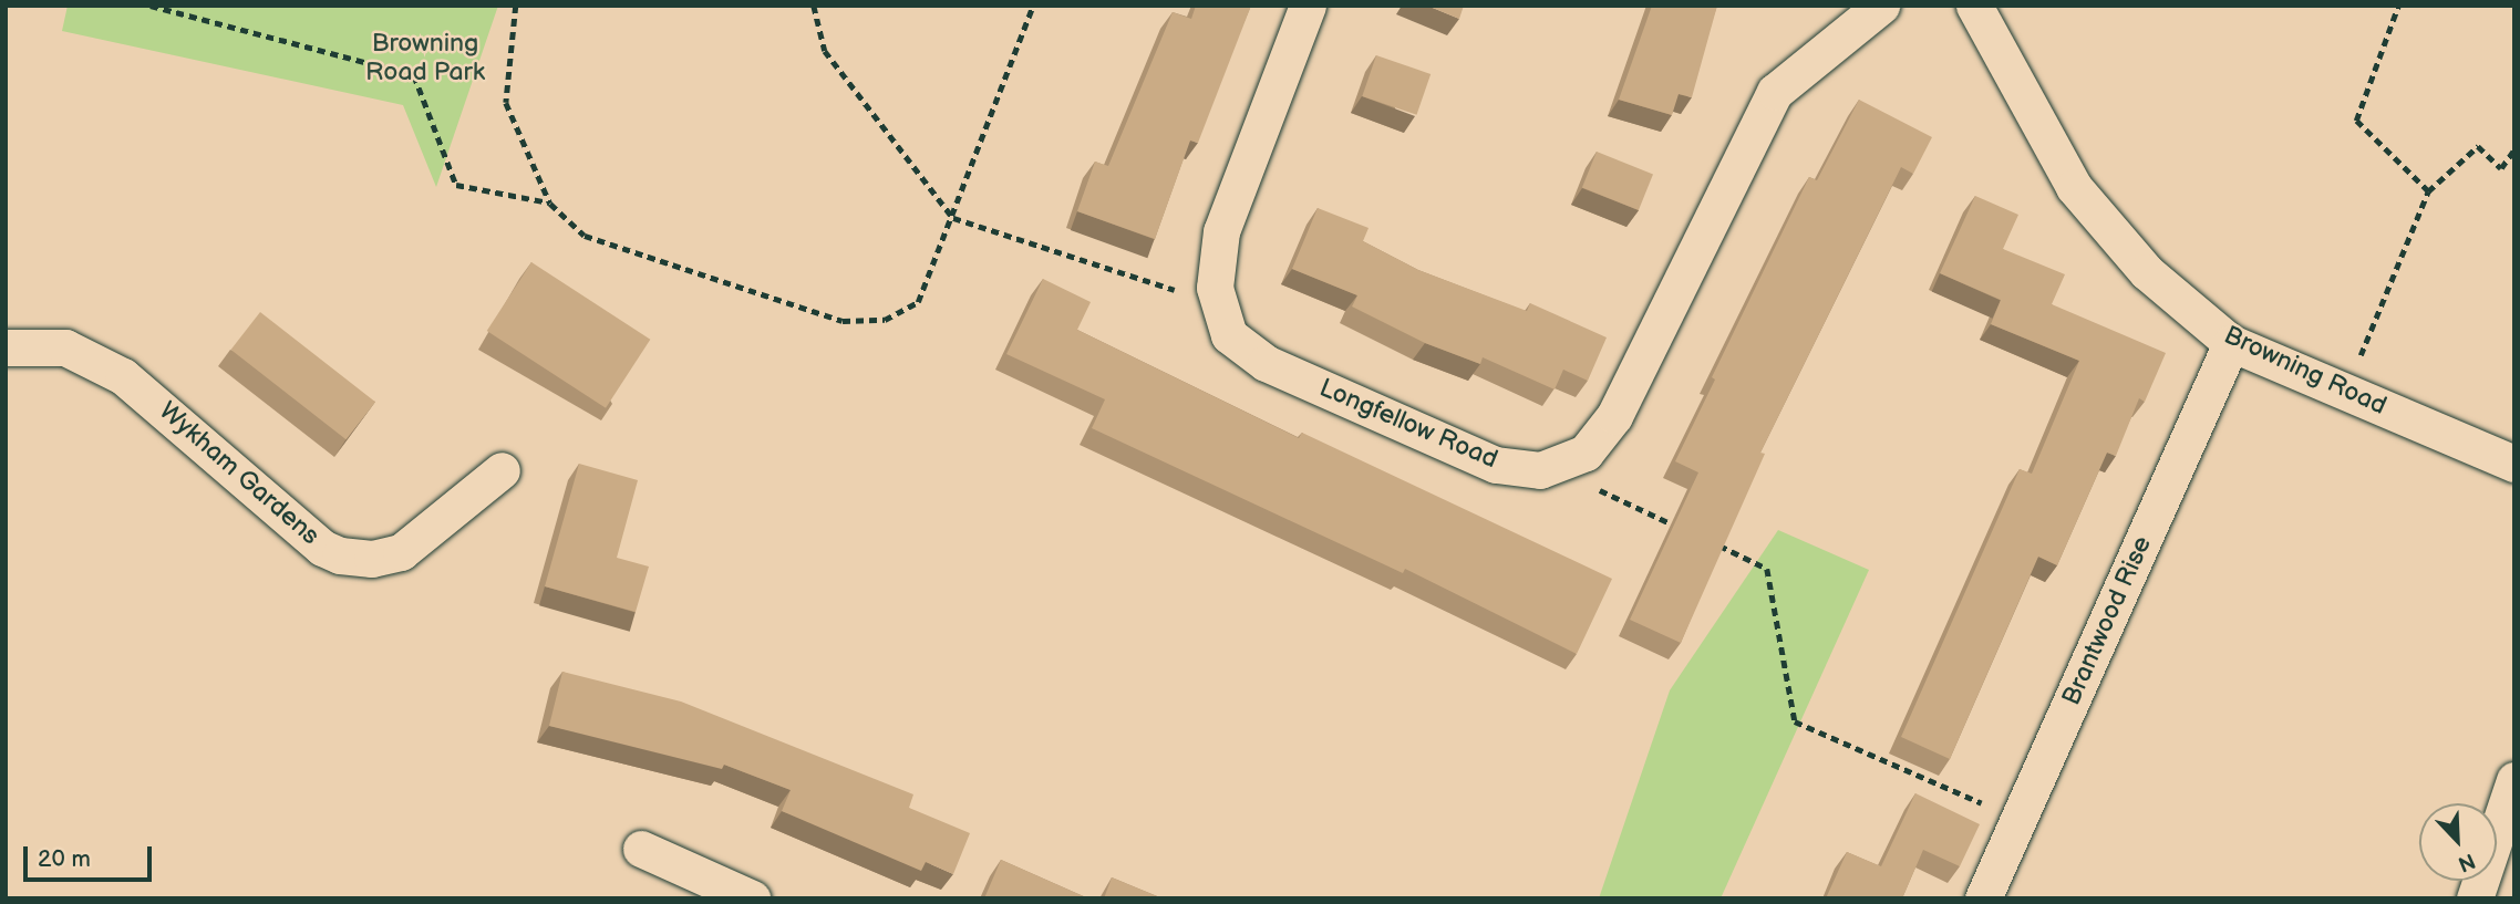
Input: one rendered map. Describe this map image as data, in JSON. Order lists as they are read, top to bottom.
{
  "streets": {
    "street": [
      "Browning Road",
      "Longfellow Road",
      "Wykham Gardens",
      "Brantwood Rise"
    ]
  },
  "crossings": [
    ["Browning Road", "Brantwood Rise"]
  ],
  "parks": ["Browning Road Park"],
  "scale_bar": "20 m",
  "north": "bottom right"
}
